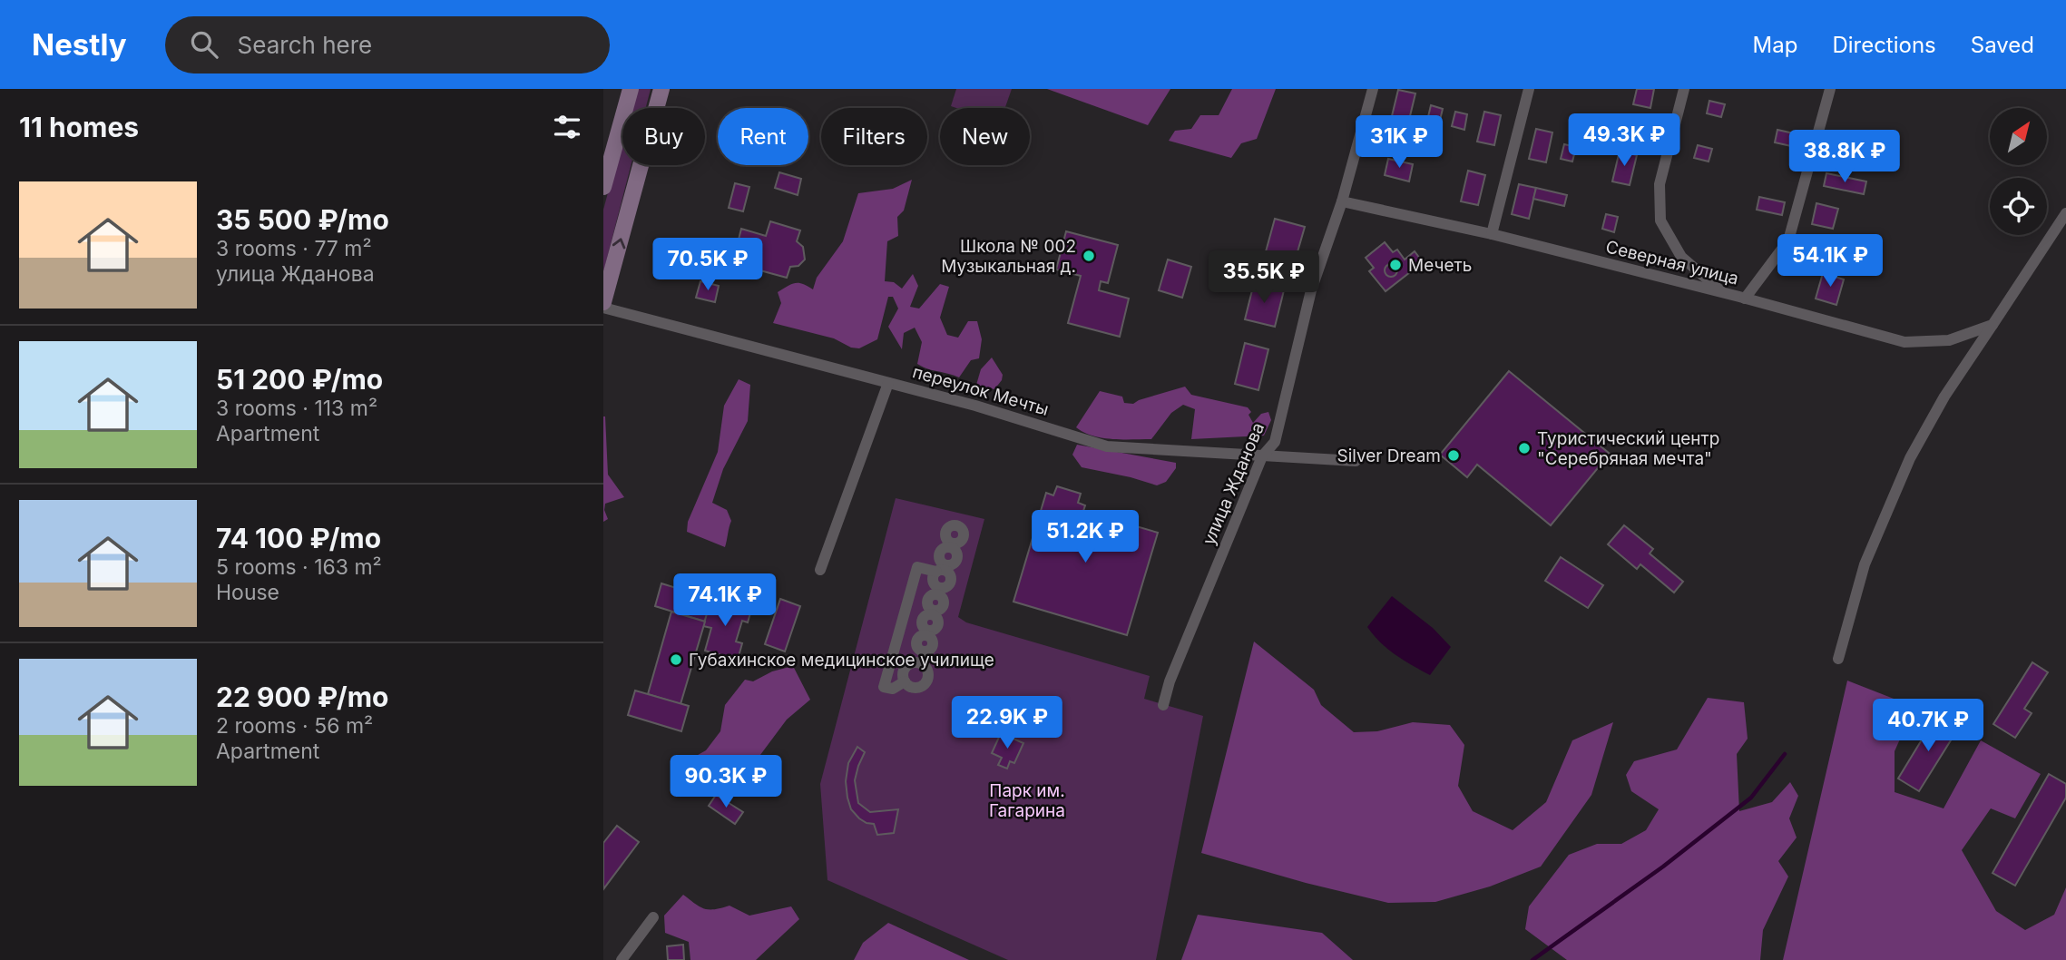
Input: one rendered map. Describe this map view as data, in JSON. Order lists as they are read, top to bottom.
{
  "streets": {
    "street": ["Северная улица", "переулок Мечты", "улица Жданова"]
  },
  "crossings": [
    ["Северная улица", "улица Жданова"],
    ["переулок Мечты", "улица Жданова"]
  ],
  "parks": ["Парк им. Гагарина"],
  "places": [
    "Школа № 002 Музыкальная д.",
    "Мечеть",
    "Туристический центр \"Серебряная мечта\"",
    "Silver Dream",
    "Губахинское медицинское училище"
  ],
  "north": "top right",
  "page": {
    "header": "Nestly",
    "search": "Search here",
    "nav": ["Map", "Directions", "Saved"],
    "heading": "11 homes",
    "chip": [
      "Buy",
      "Rent",
      "Filters",
      "New"
    ],
    "price": [
      "49.3K ₽",
      "31K ₽",
      "38.8K ₽",
      "54.1K ₽",
      "70.5K ₽",
      "35.5K ₽",
      "51.2K ₽",
      "74.1K ₽",
      "22.9K ₽",
      "40.7K ₽",
      "90.3K ₽"
    ],
    "list": [
      {
        "name": "35 500 ₽/mo",
        "note": "3 rooms · 77 m² · улица Жданова"
      },
      {
        "name": "51 200 ₽/mo",
        "note": "3 rooms · 113 m² · Apartment"
      },
      {
        "name": "74 100 ₽/mo",
        "note": "5 rooms · 163 m² · House"
      },
      {
        "name": "22 900 ₽/mo",
        "note": "2 rooms · 56 m² · Apartment"
      }
    ]
  }
}
